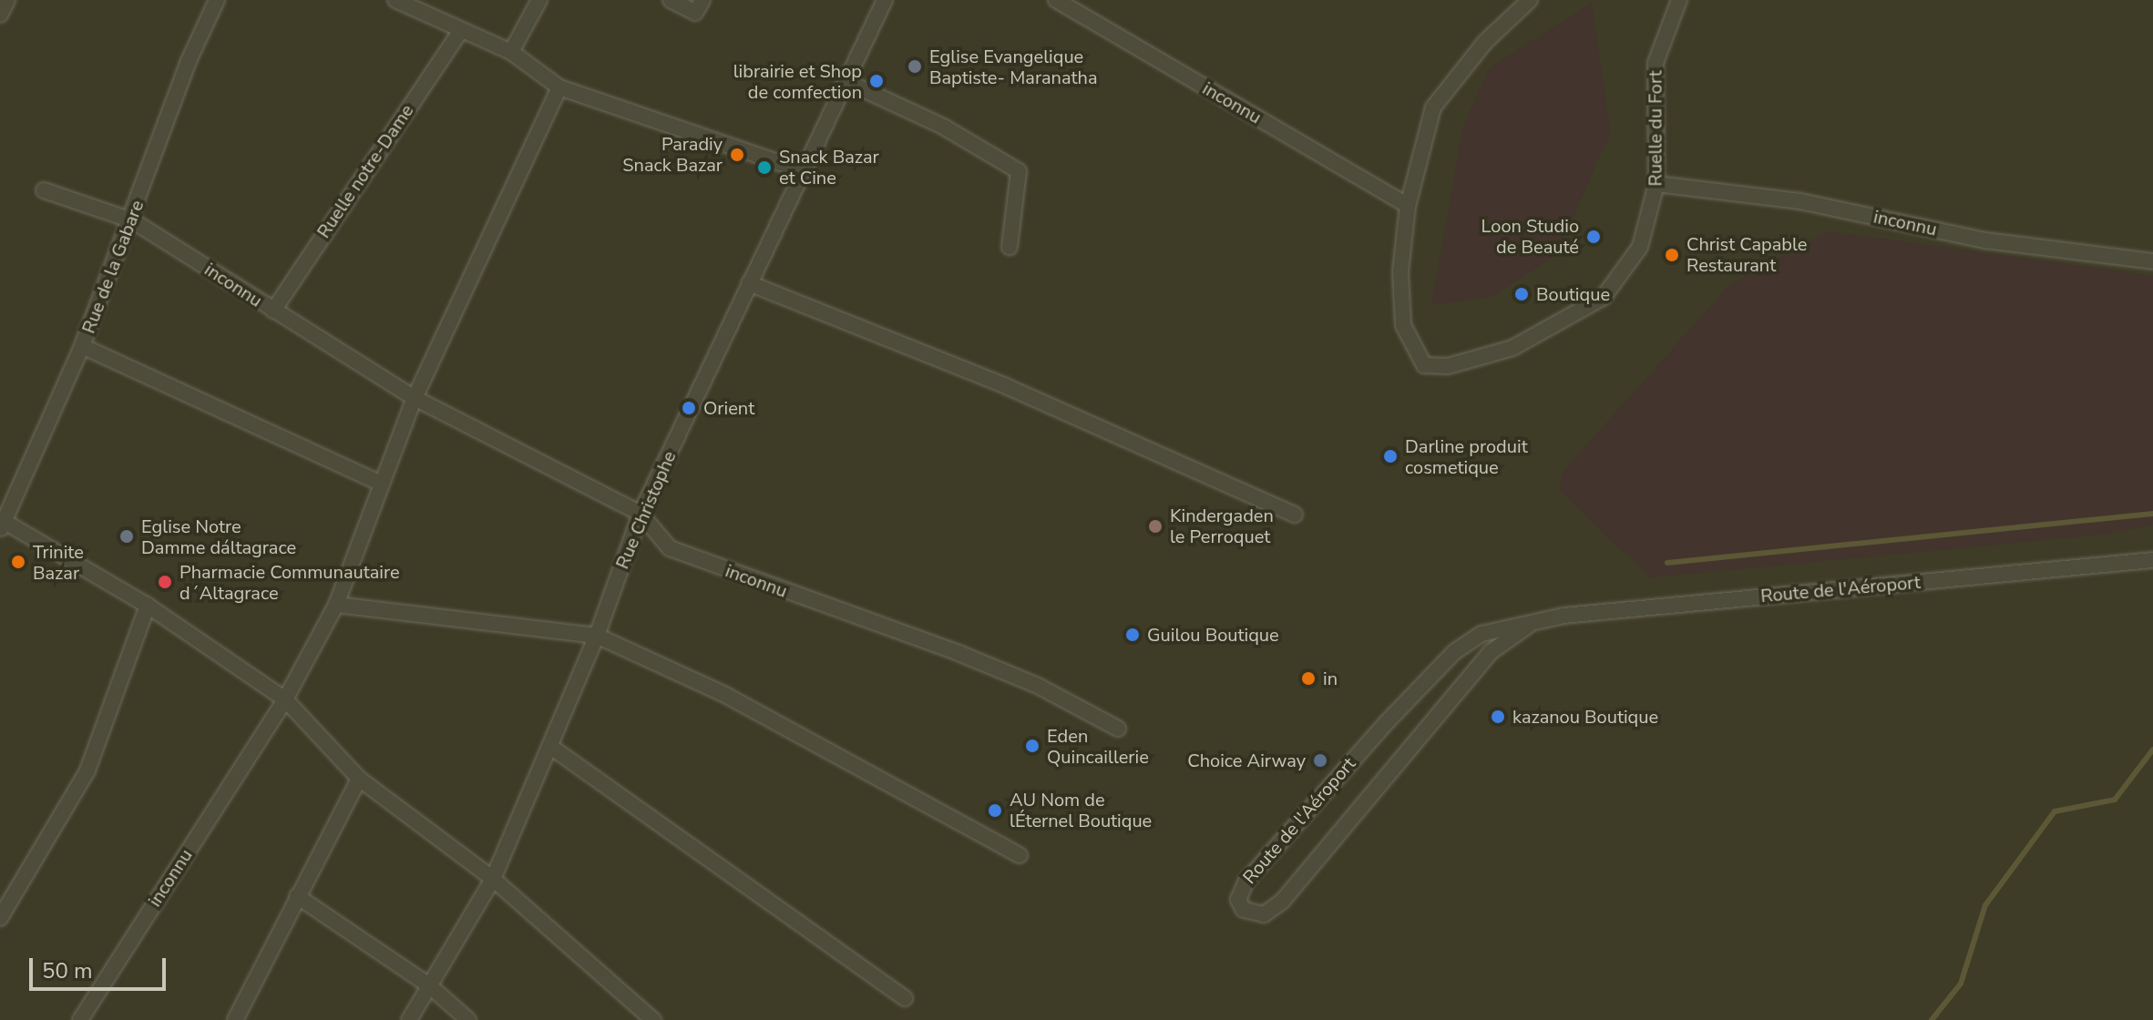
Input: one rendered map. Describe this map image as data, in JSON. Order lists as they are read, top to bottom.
{
  "streets": {
    "street": [
      "inconnu",
      "Ruelle du Fort",
      "Ruelle notre-Dame",
      "Rue de la Gabare",
      "Rue Christophe",
      "Route de l'Aéroport"
    ]
  },
  "crossings": [
    ["inconnu", "Ruelle du Fort"],
    ["inconnu", "Ruelle notre-Dame"],
    ["inconnu", "Rue de la Gabare"],
    ["inconnu", "Rue Christophe"]
  ],
  "places": [
    "Eglise Evangelique Baptiste- Maranatha",
    "librairie et Shop de comfection",
    "Paradiy Snack Bazar",
    "Snack Bazar et Cine",
    "Loon Studio de Beauté",
    "Christ Capable Restaurant",
    "Boutique",
    "Orient",
    "Darline produit cosmetique",
    "Kindergaden le Perroquet",
    "Eglise Notre Damme dáltagrace",
    "Trinite Bazar",
    "Pharmacie Communautaire d´Altagrace",
    "Guilou Boutique",
    "in",
    "kazanou Boutique",
    "Eden Quincaillerie",
    "Choice Airway",
    "AU Nom de lÉternel Boutique"
  ],
  "scale_bar": "50 m"
}
